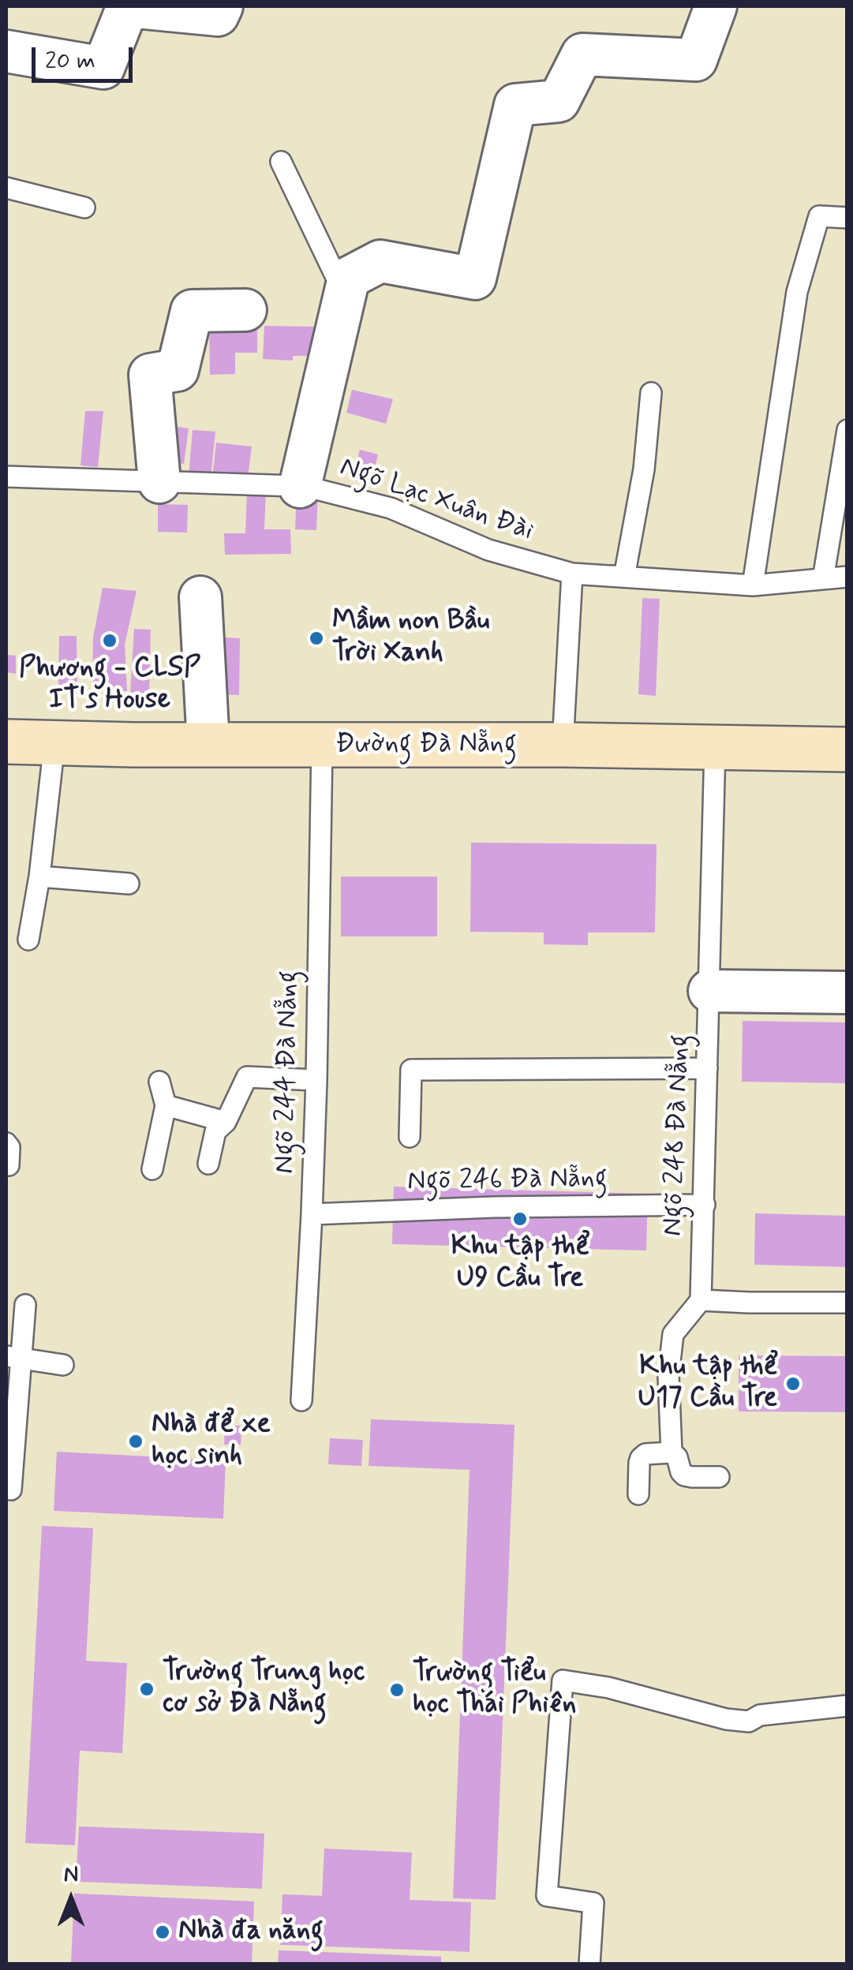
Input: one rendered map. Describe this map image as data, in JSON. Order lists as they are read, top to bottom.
{
  "streets": {
    "main road": ["Đường Đà Nẵng"],
    "lane": [
      "Ngõ Lạc Xuân Đài",
      "Ngõ 244 Đà Nẵng",
      "Ngõ 248 Đà Nẵng",
      "Ngõ 246 Đà Nẵng"
    ]
  },
  "crossings": [
    ["Đường Đà Nẵng", "Ngõ 244 Đà Nẵng"],
    ["Đường Đà Nẵng", "Ngõ 248 Đà Nẵng"],
    ["Ngõ 244 Đà Nẵng", "Ngõ 246 Đà Nẵng"],
    ["Ngõ 248 Đà Nẵng", "Ngõ 246 Đà Nẵng"]
  ],
  "places": [
    "Mầm non Bầu Trời Xanh",
    "Phương - CLSP IT's House",
    "Khu tập thể U9 Cầu Tre",
    "Khu tập thể U17 Cầu Tre",
    "Nhà để xe học sinh",
    "Trường Trung học cơ sở Đà Nẵng",
    "Trường Tiểu học Thái Phiên",
    "Nhà đa năng"
  ],
  "scale_bar": "20 m",
  "north": "top"
}
